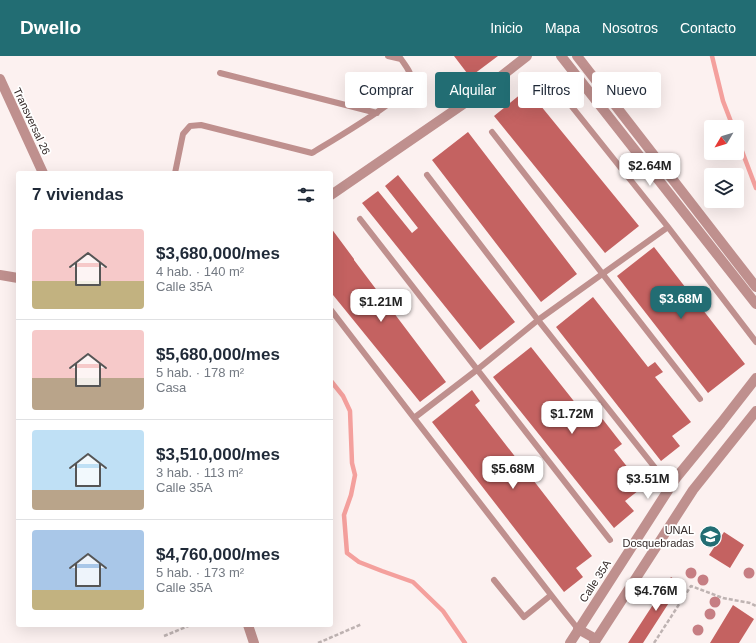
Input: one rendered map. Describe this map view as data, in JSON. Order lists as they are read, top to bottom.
{
  "streets": {
    "street": ["Transversal 26", "Calle 35A"]
  },
  "places": {
    "school or university": ["UNAL Dosquebradas"]
  },
  "north": "bottom left",
  "page": {
    "header": "Dwello",
    "nav": [
      "Inicio",
      "Mapa",
      "Nosotros",
      "Contacto"
    ],
    "chip": [
      "Comprar",
      "Alquilar",
      "Filtros",
      "Nuevo"
    ],
    "price": [
      "$2.64M",
      "$3.68M",
      "$1.21M",
      "$1.72M",
      "$5.68M",
      "$3.51M",
      "$4.76M"
    ],
    "heading": "7 viviendas",
    "list": [
      {
        "name": "$3,680,000/mes",
        "note": "4 hab. · 140 m² · Calle 35A"
      },
      {
        "name": "$5,680,000/mes",
        "note": "5 hab. · 178 m² · Casa"
      },
      {
        "name": "$3,510,000/mes",
        "note": "3 hab. · 113 m² · Calle 35A"
      },
      {
        "name": "$4,760,000/mes",
        "note": "5 hab. · 173 m² · Calle 35A"
      }
    ]
  }
}
